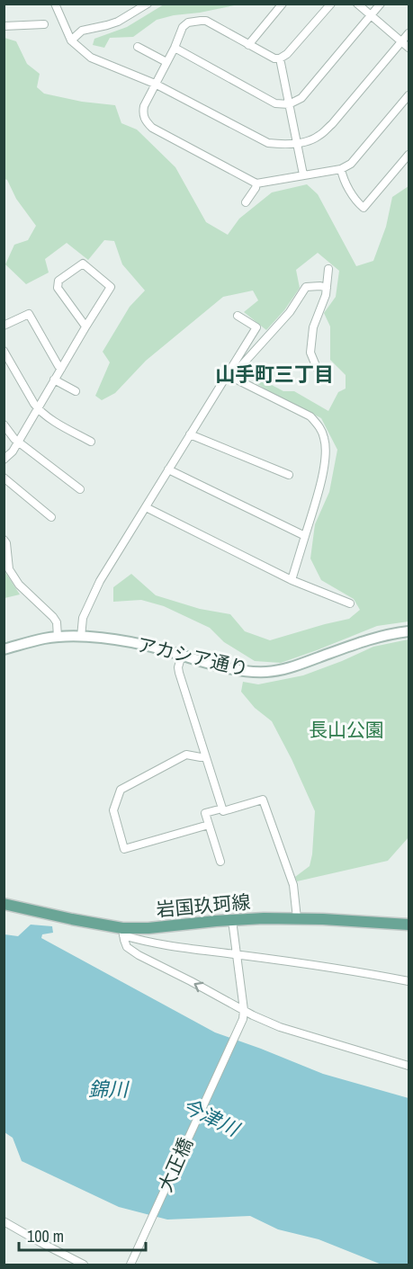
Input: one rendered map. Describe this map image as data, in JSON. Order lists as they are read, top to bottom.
{
  "streets": {
    "main road": ["岩国玖珂線"],
    "street": ["アカシア通り", "大正橋"]
  },
  "districts": ["山手町三丁目"],
  "water": ["錦川", "今津川"],
  "parks": ["長山公園"],
  "scale_bar": "100 m"
}
